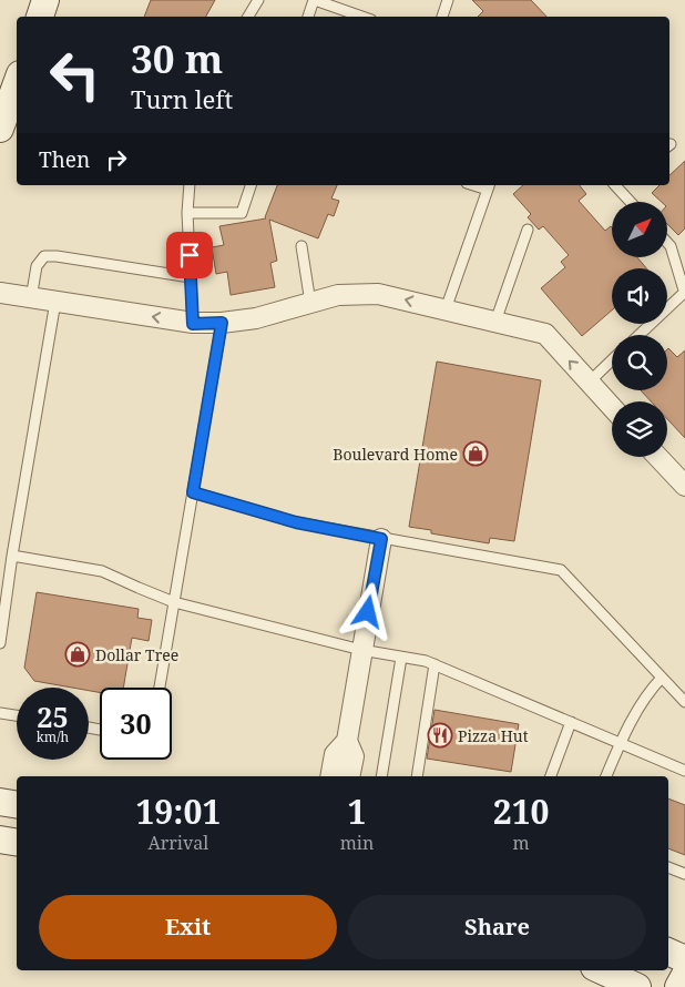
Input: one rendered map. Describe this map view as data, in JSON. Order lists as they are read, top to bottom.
{
  "places": {
    "shop": ["Boulevard Home", "Dollar Tree"],
    "restaurant": ["Pizza Hut"]
  },
  "north": "top right",
  "page": {
    "turn": ["30 m", "Turn left"],
    "then": "Then",
    "speed": "25 km/h",
    "limit": "30",
    "eta": [
      "19:01",
      "Arrival",
      "1",
      "min",
      "210",
      "m"
    ],
    "buttons": ["Exit", "Share"]
  }
}
